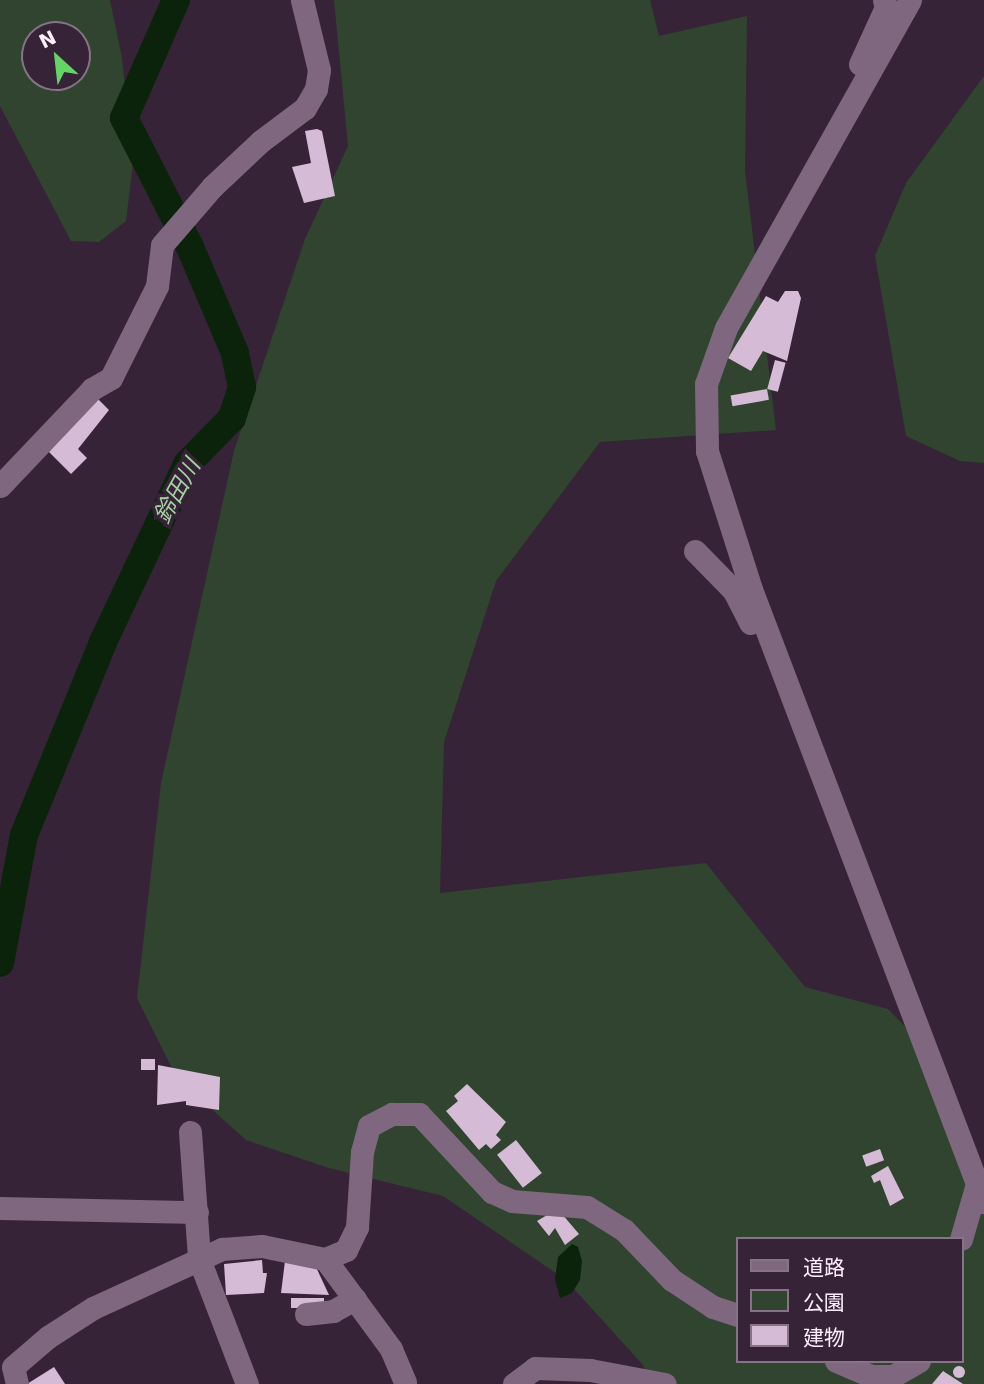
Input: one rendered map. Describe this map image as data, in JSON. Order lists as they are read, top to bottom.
{
  "water": ["鈴田川"],
  "legend": ["道路", "公園", "建物"],
  "north": "top left"
}
